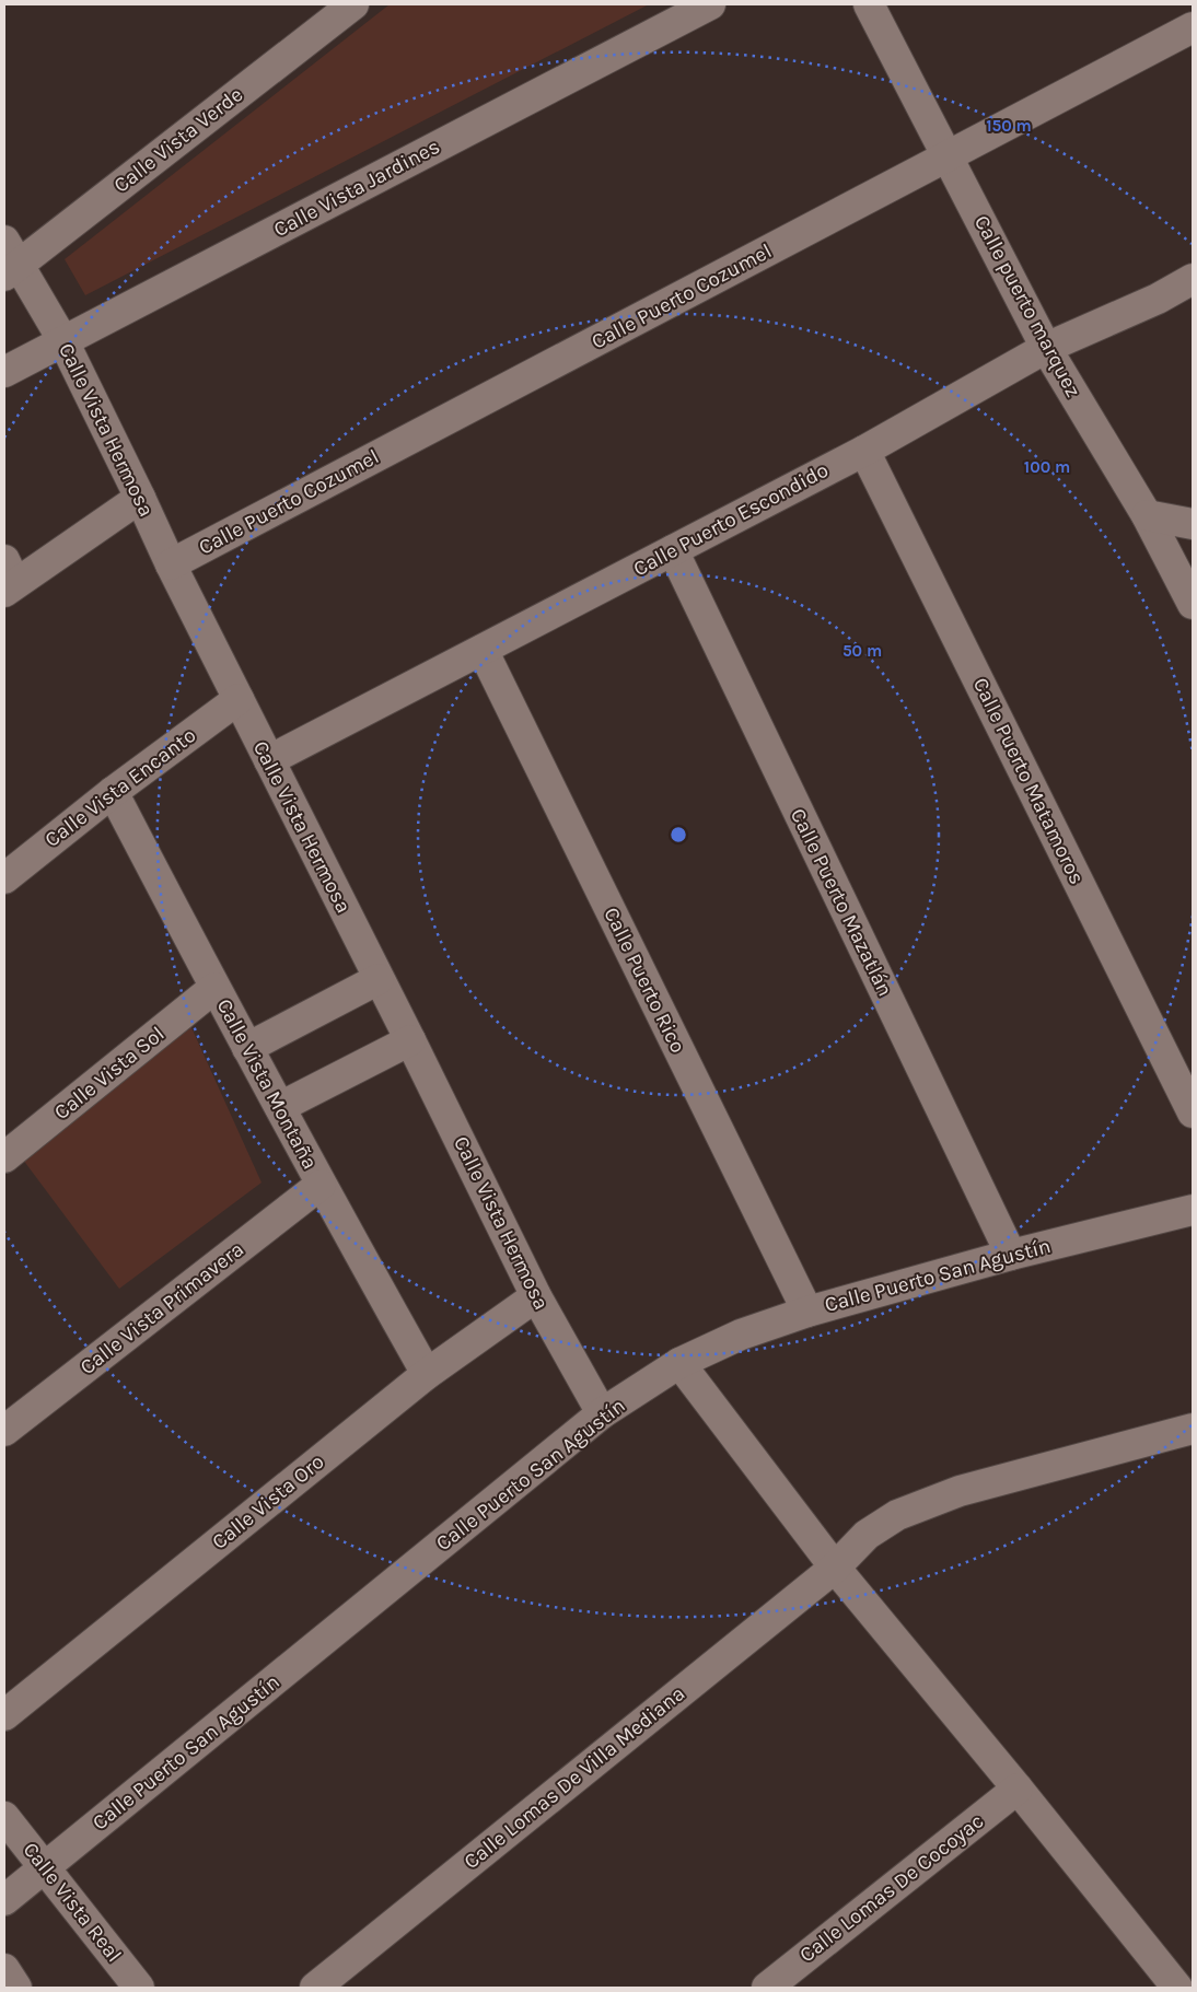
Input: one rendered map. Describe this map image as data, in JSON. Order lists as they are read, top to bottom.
{
  "streets": {
    "street": [
      "Calle Vista Verde",
      "Calle Vista Jardines",
      "Calle Puerto Cozumel",
      "Calle puerto marquez",
      "Calle Vista Hermosa",
      "Calle Puerto Escondido",
      "Calle Puerto Matamoros",
      "Calle Vista Encanto",
      "Calle Puerto Mazatlán",
      "Calle Puerto Rico",
      "Calle Vista Sol",
      "Calle Vista Montaña",
      "Calle Puerto San Agustín",
      "Calle Vista Primavera",
      "Calle Vista Oro",
      "Calle Lomas De Villa Mediana",
      "Calle Lomas De Cocoyac",
      "Calle Vista Real"
    ]
  },
  "crossings": [
    ["Calle Vista Verde", "Calle Vista Hermosa"],
    ["Calle Vista Jardines", "Calle Vista Hermosa"],
    ["Calle Puerto Cozumel", "Calle puerto marquez"],
    ["Calle Puerto Cozumel", "Calle Vista Hermosa"],
    ["Calle puerto marquez", "Calle Puerto Escondido"],
    ["Calle Vista Hermosa", "Calle Puerto Escondido"],
    ["Calle Vista Hermosa", "Calle Vista Encanto"],
    ["Calle Vista Hermosa", "Calle Puerto San Agustín"],
    ["Calle Vista Hermosa", "Calle Vista Oro"],
    ["Calle Puerto Escondido", "Calle Puerto Matamoros"],
    ["Calle Puerto Escondido", "Calle Puerto Mazatlán"],
    ["Calle Puerto Escondido", "Calle Puerto Rico"],
    ["Calle Vista Encanto", "Calle Vista Montaña"],
    ["Calle Puerto Mazatlán", "Calle Puerto San Agustín"],
    ["Calle Puerto Rico", "Calle Puerto San Agustín"],
    ["Calle Vista Sol", "Calle Vista Montaña"],
    ["Calle Vista Montaña", "Calle Vista Primavera"],
    ["Calle Vista Montaña", "Calle Vista Oro"],
    ["Calle Puerto San Agustín", "Calle Vista Real"]
  ],
  "rings": ["150 m", "100 m", "50 m"]
}
